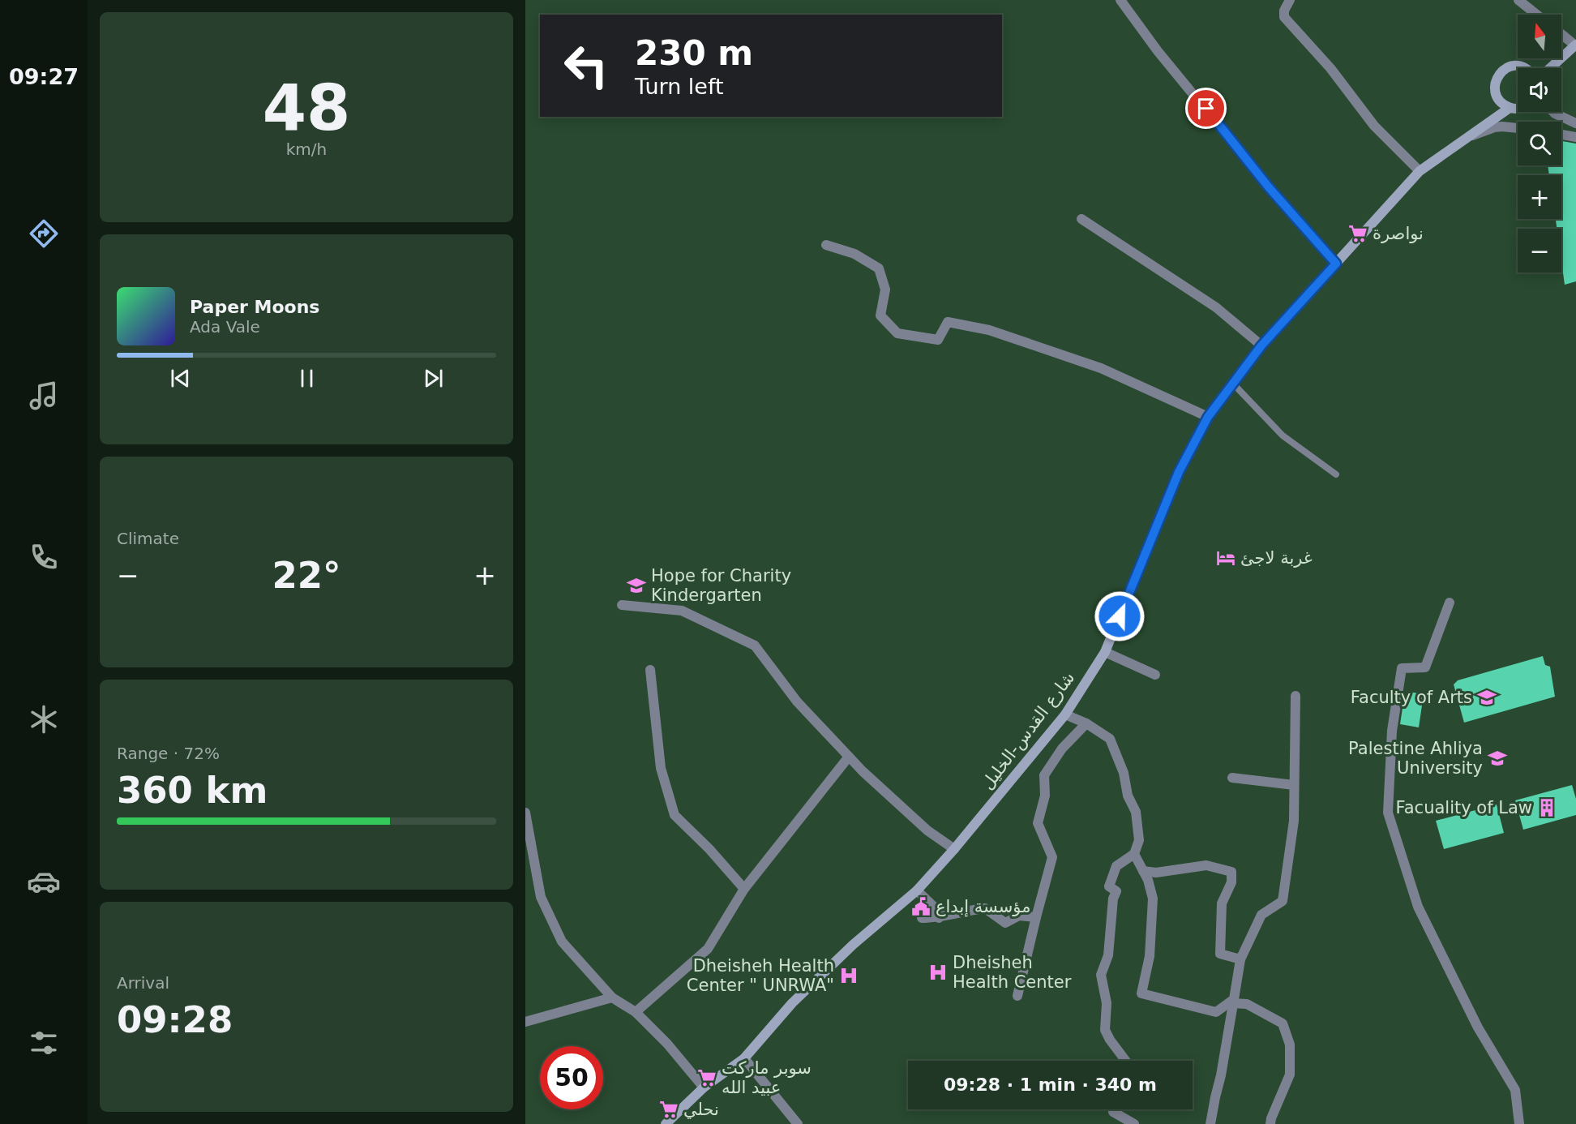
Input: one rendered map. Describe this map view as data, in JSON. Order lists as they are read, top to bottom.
{
  "streets": {
    "main road": ["شارع القدس-الخليل"]
  },
  "places": {
    "supermarket": ["نواصرة", "سوبر ماركت عبيد الله", "نحلي"],
    "hotel": ["غربة لاجئ"],
    "school or university": ["Hope for Charity Kindergarten", "Faculty of Arts", "Palestine Ahliya University"],
    "building": ["Facuality of Law"],
    "public building": ["مؤسسة إبداع"],
    "hospital": ["Dheisheh Health Center", "Dheisheh Health Center \" UNRWA\""]
  },
  "north": "top",
  "page": {
    "tabs": "09:27",
    "tile": [
      ["48", "km/h"],
      "Climate",
      ["Range · 72%", "360 km"],
      ["Arrival", "09:28"]
    ],
    "map_buttons": ["+", "−"],
    "turn": ["230 m", "Turn left"],
    "song": ["Paper Moons", "Ada Vale"],
    "heat": ["−", "22°", "+"],
    "limit": "50",
    "trip": "09:28 · 1 min · 340 m"
  }
}
